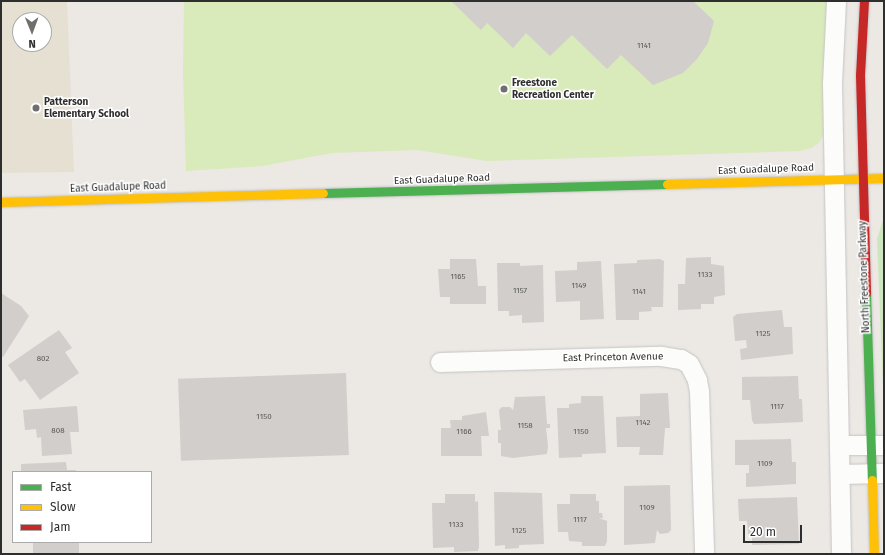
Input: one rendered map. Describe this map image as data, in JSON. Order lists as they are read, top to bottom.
{
  "streets": {
    "main road": ["East Guadalupe Road", "North Freestone Parkway"],
    "street": ["East Princeton Avenue"]
  },
  "crossings": [
    ["East Guadalupe Road", "North Freestone Parkway"]
  ],
  "places": ["Freestone Recreation Center", "Patterson Elementary School"],
  "house_numbers": [
    "1141",
    "1133",
    "1165",
    "1149",
    "1157",
    "1141",
    "1125",
    "802",
    "1117",
    "1150",
    "1142",
    "1158",
    "808",
    "1166",
    "1150",
    "1109",
    "1109",
    "1117",
    "1133",
    "1125"
  ],
  "legend": ["Fast", "Slow", "Jam"],
  "scale_bar": "20 m",
  "north": "bottom"
}
